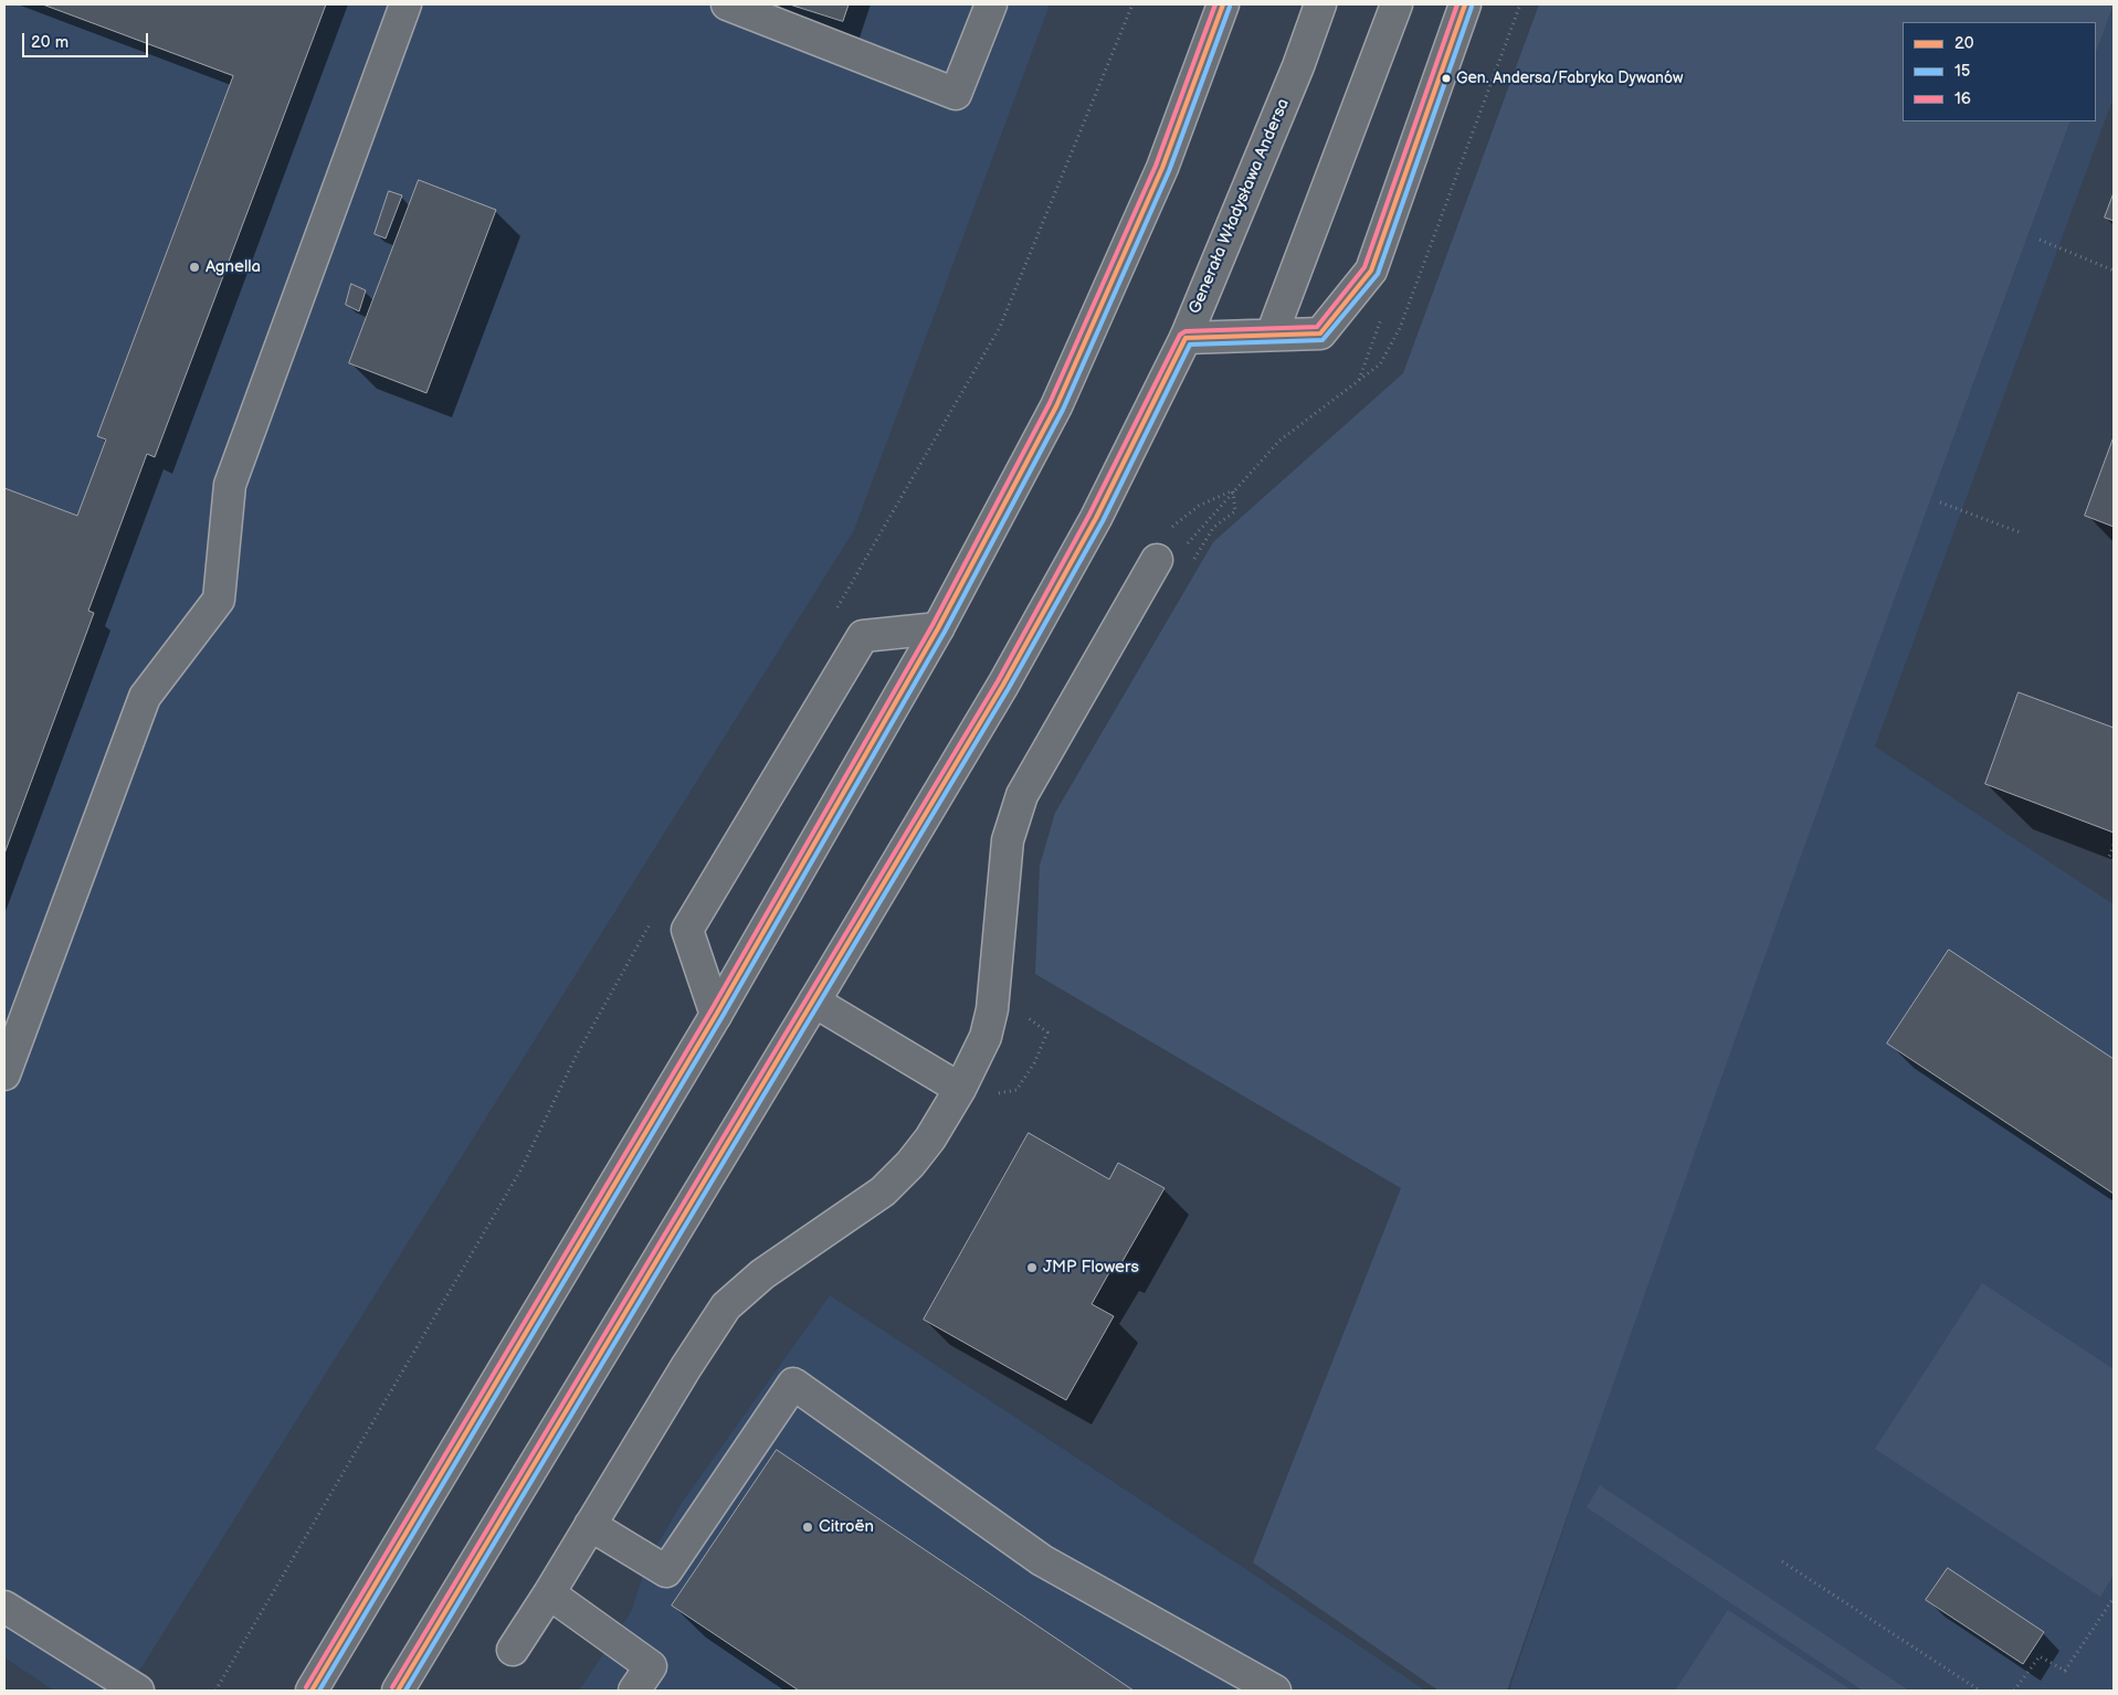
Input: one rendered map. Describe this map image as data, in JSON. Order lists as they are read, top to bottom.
{
  "streets": {
    "main road": ["Generała Władysława Andersa"]
  },
  "places": [
    "Gen. Andersa/Fabryka Dywanów",
    "Agnella",
    "JMP Flowers",
    "Citroën"
  ],
  "lines": ["transit line 20", "transit line 16", "transit line 15"],
  "legend": ["20", "15", "16"],
  "scale_bar": "20 m"
}
